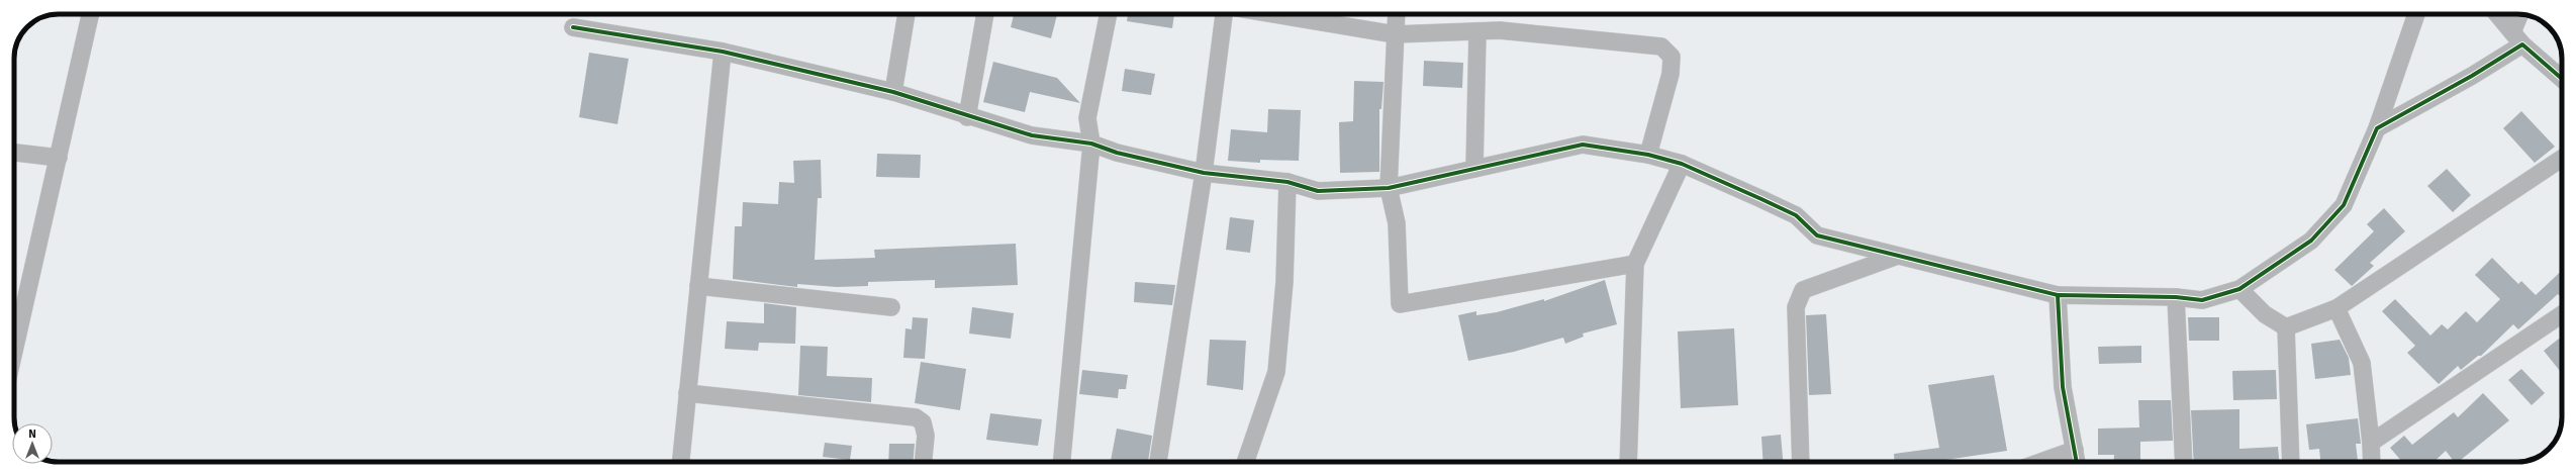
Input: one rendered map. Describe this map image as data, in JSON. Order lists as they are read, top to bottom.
{
  "north": "top"
}
